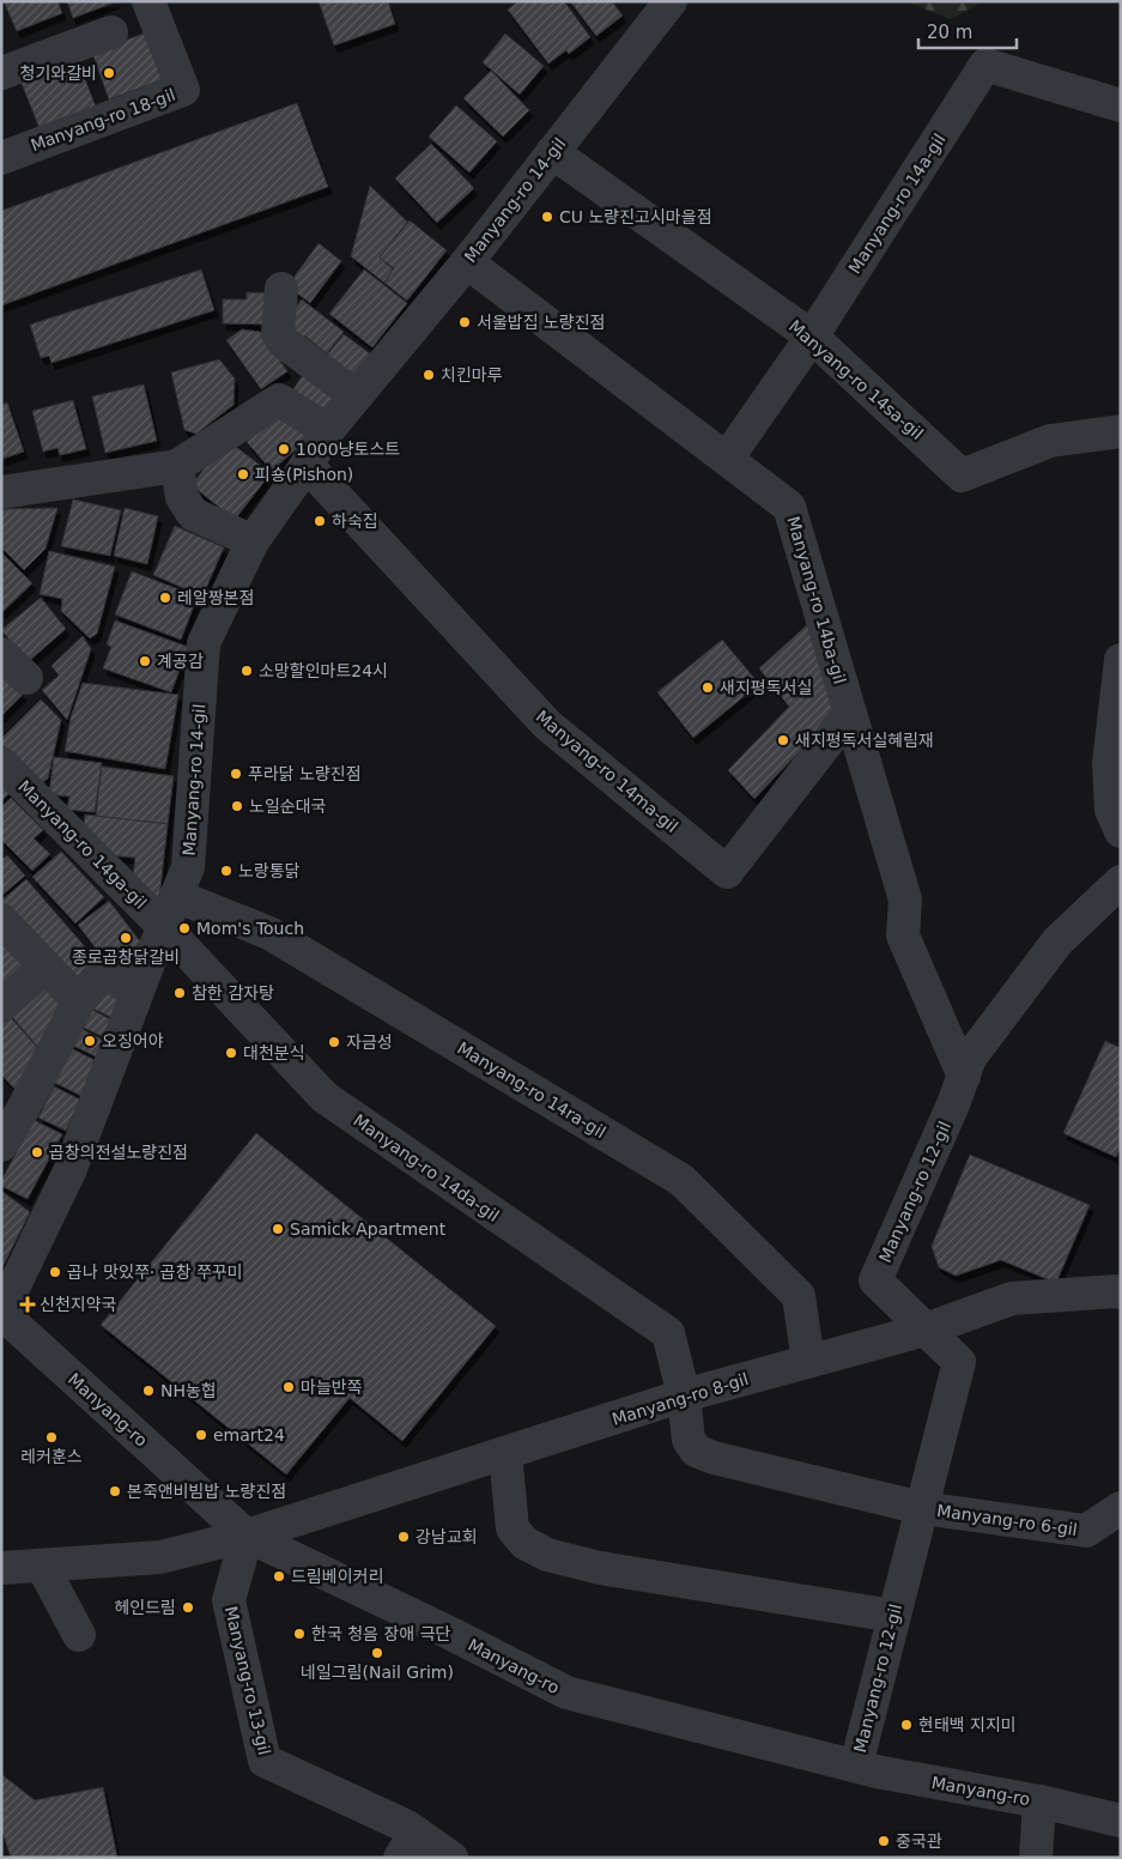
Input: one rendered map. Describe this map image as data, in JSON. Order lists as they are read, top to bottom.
{
  "streets": {
    "street": [
      "Manyang-ro 18-gil",
      "Manyang-ro 14-gil",
      "Manyang-ro 14a-gil",
      "Manyang-ro 14sa-gil",
      "Manyang-ro 14ba-gil",
      "Manyang-ro 14ma-gil",
      "Manyang-ro 14ga-gil",
      "Manyang-ro 14ra-gil",
      "Manyang-ro 14da-gil",
      "Manyang-ro 12-gil",
      "Manyang-ro 8-gil",
      "Manyang-ro",
      "Manyang-ro 6-gil",
      "Manyang-ro 13-gil"
    ]
  },
  "crossings": [
    ["Manyang-ro 14-gil", "Manyang-ro 14sa-gil"],
    ["Manyang-ro 14-gil", "Manyang-ro 14ba-gil"],
    ["Manyang-ro 14-gil", "Manyang-ro 14ma-gil"],
    ["Manyang-ro 14-gil", "Manyang-ro 14ga-gil"],
    ["Manyang-ro 14-gil", "Manyang-ro 14ra-gil"],
    ["Manyang-ro 14-gil", "Manyang-ro 14da-gil"],
    ["Manyang-ro 14-gil", "Manyang-ro"],
    ["Manyang-ro 14a-gil", "Manyang-ro 14sa-gil"],
    ["Manyang-ro 14a-gil", "Manyang-ro 14ba-gil"],
    ["Manyang-ro 14ba-gil", "Manyang-ro 14ma-gil"],
    ["Manyang-ro 14ba-gil", "Manyang-ro 12-gil"],
    ["Manyang-ro 14ga-gil", "Manyang-ro 14da-gil"],
    ["Manyang-ro 14ra-gil", "Manyang-ro 8-gil"],
    ["Manyang-ro 14da-gil", "Manyang-ro 12-gil"],
    ["Manyang-ro 14da-gil", "Manyang-ro 8-gil"],
    ["Manyang-ro 14da-gil", "Manyang-ro 6-gil"],
    ["Manyang-ro 12-gil", "Manyang-ro 8-gil"],
    ["Manyang-ro 12-gil", "Manyang-ro"],
    ["Manyang-ro 12-gil", "Manyang-ro 6-gil"],
    ["Manyang-ro 8-gil", "Manyang-ro"],
    ["Manyang-ro 8-gil", "Manyang-ro 13-gil"],
    ["Manyang-ro", "Manyang-ro 13-gil"]
  ],
  "places": {
    "other": [
      "청기와갈비",
      "CU 노량진고시마을점",
      "서울밥집 노량진점",
      "치킨마루",
      "1000냥토스트",
      "피숑(Pishon)",
      "하숙집",
      "레알짱본점",
      "계공감",
      "소망할인마트24시",
      "새지평독서실",
      "새지평독서실혜림재",
      "푸라닭 노량진점",
      "노일순대국",
      "노랑통닭",
      "Mom's Touch",
      "종로곱창닭갈비",
      "참한 감자탕",
      "오징어야",
      "자금성",
      "대천분식",
      "곱창의전설노량진점",
      "Samick Apartment",
      "곱나 맛있쭈· 곱창 쭈꾸미",
      "마늘반쪽",
      "NH농협",
      "emart24",
      "레커훈스",
      "본죽앤비빔밥 노량진점",
      "강남교회",
      "드림베이커리",
      "헤인드림",
      "한국 청음 장애 극단",
      "네일그림(Nail Grim)",
      "현태백 지지미",
      "중국관"
    ],
    "health": ["신천지약국"]
  },
  "scale_bar": "20 m"
}
